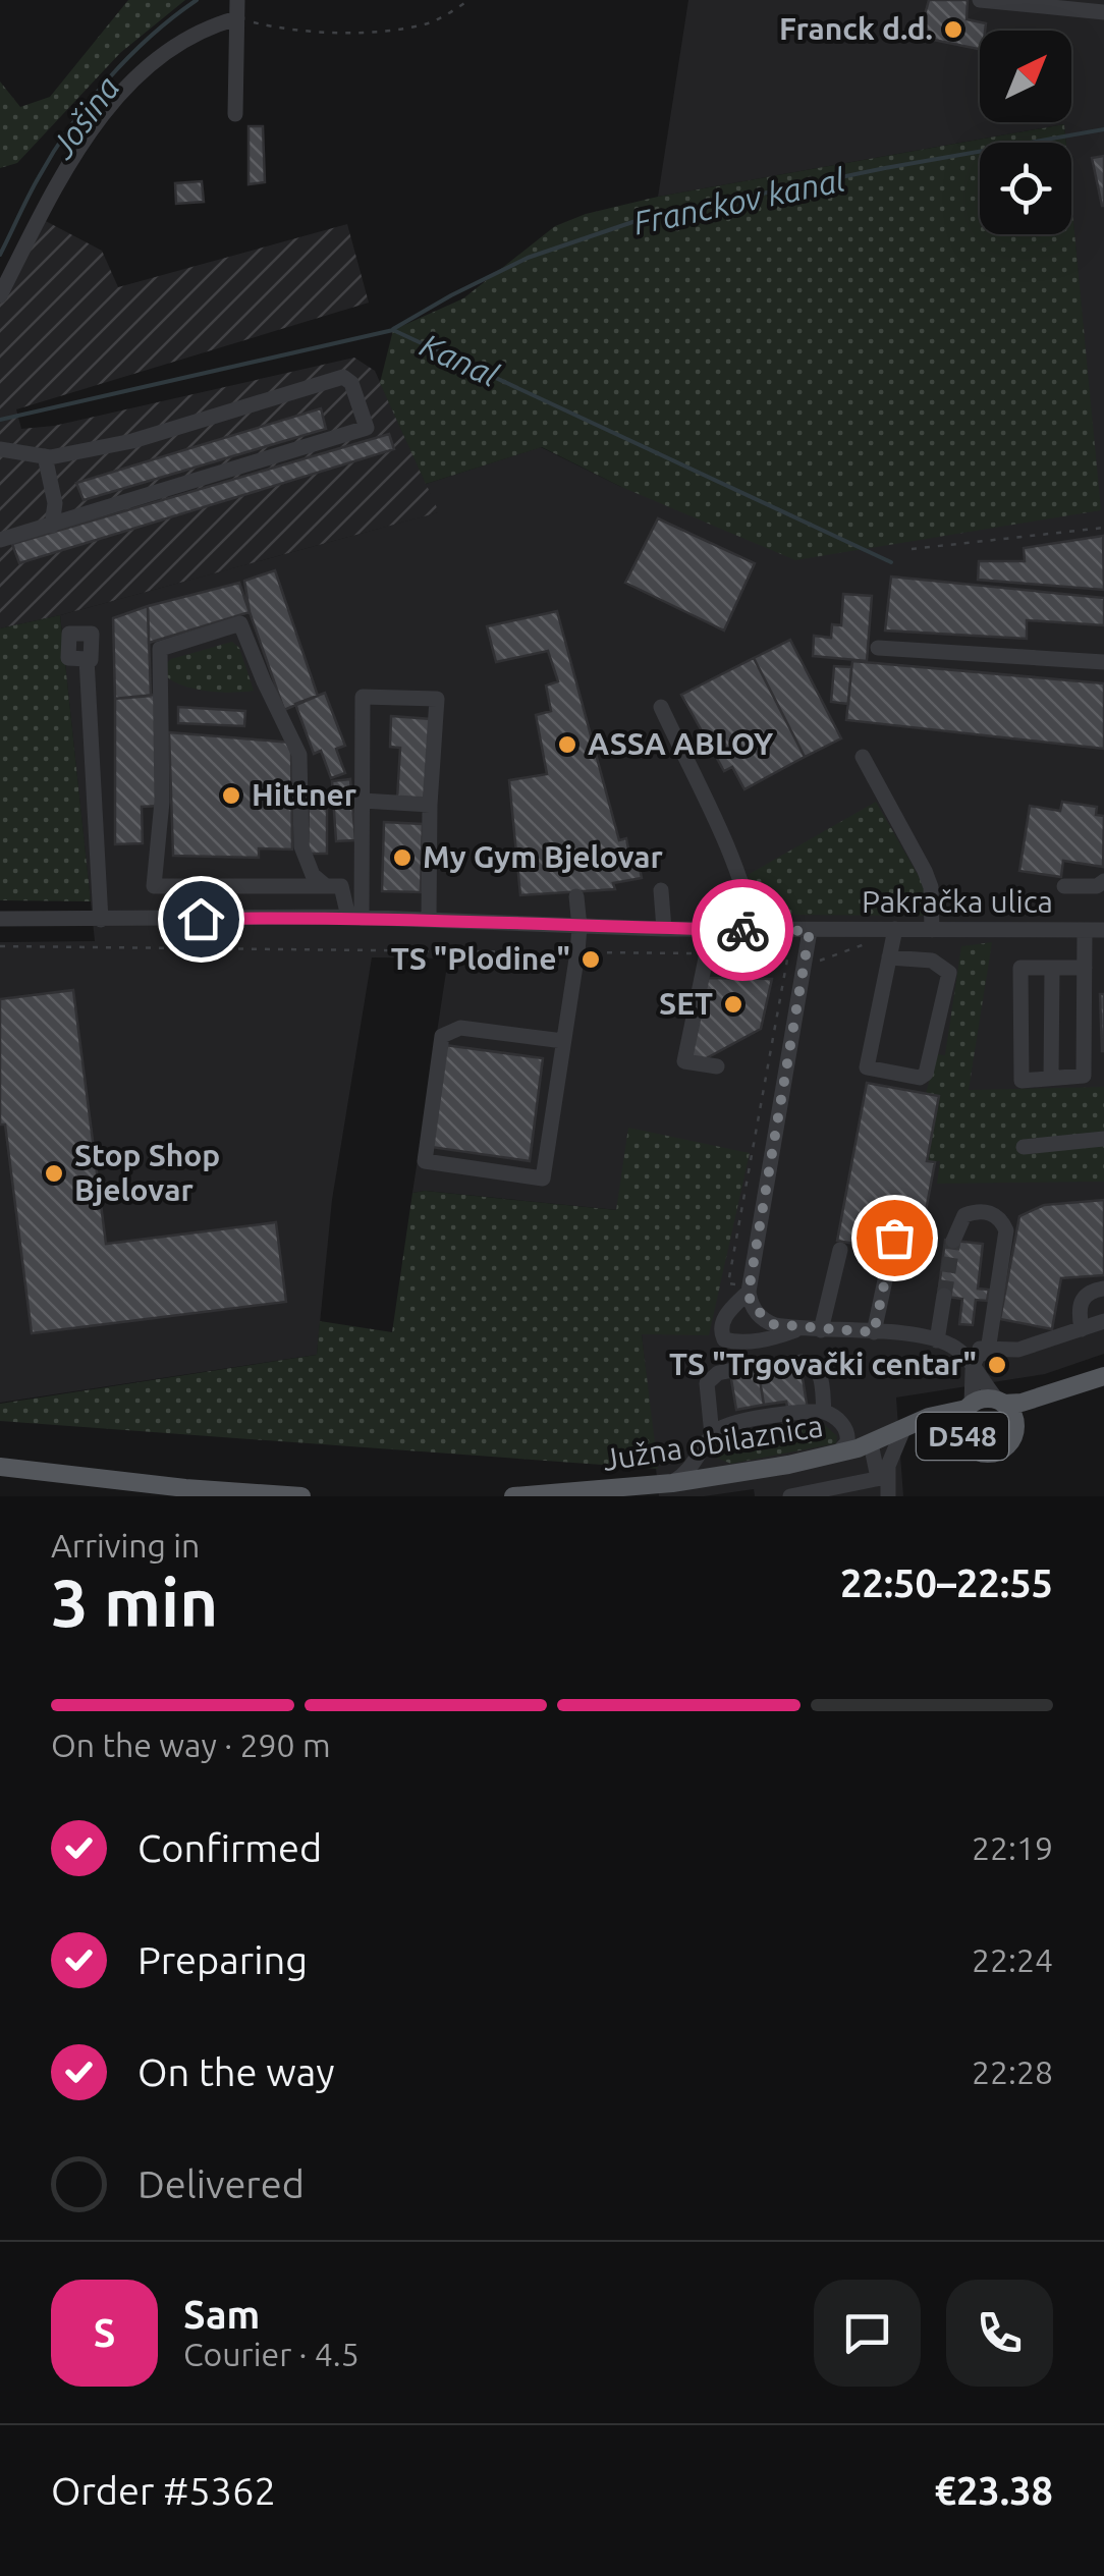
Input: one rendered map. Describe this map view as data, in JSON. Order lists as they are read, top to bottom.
{
  "streets": {
    "main road": ["D548", "Južna obilaznica"],
    "street": ["Pakračka ulica"]
  },
  "crossings": [
    ["D548", "Južna obilaznica"]
  ],
  "water": ["Jošina", "Franckov kanal", "Kanal"],
  "places": [
    "Franck d.d.",
    "ASSA ABLOY",
    "Hittner",
    "My Gym Bjelovar",
    "TS \"Plodine\"",
    "SET",
    "Stop Shop Bjelovar",
    "TS \"Trgovački centar\""
  ],
  "north": "top right",
  "page": {
    "heading": ["3 min", "Arriving in", "22:50–22:55"],
    "panel": [
      "Sam",
      "Courier · 4.5",
      "Order #5362",
      "€23.38"
    ],
    "bar": "On the way · 290 m",
    "list": [
      ["Confirmed", "22:19"],
      ["Preparing", "22:24"],
      ["On the way", "22:28"],
      "Delivered"
    ],
    "round": "S"
  }
}
